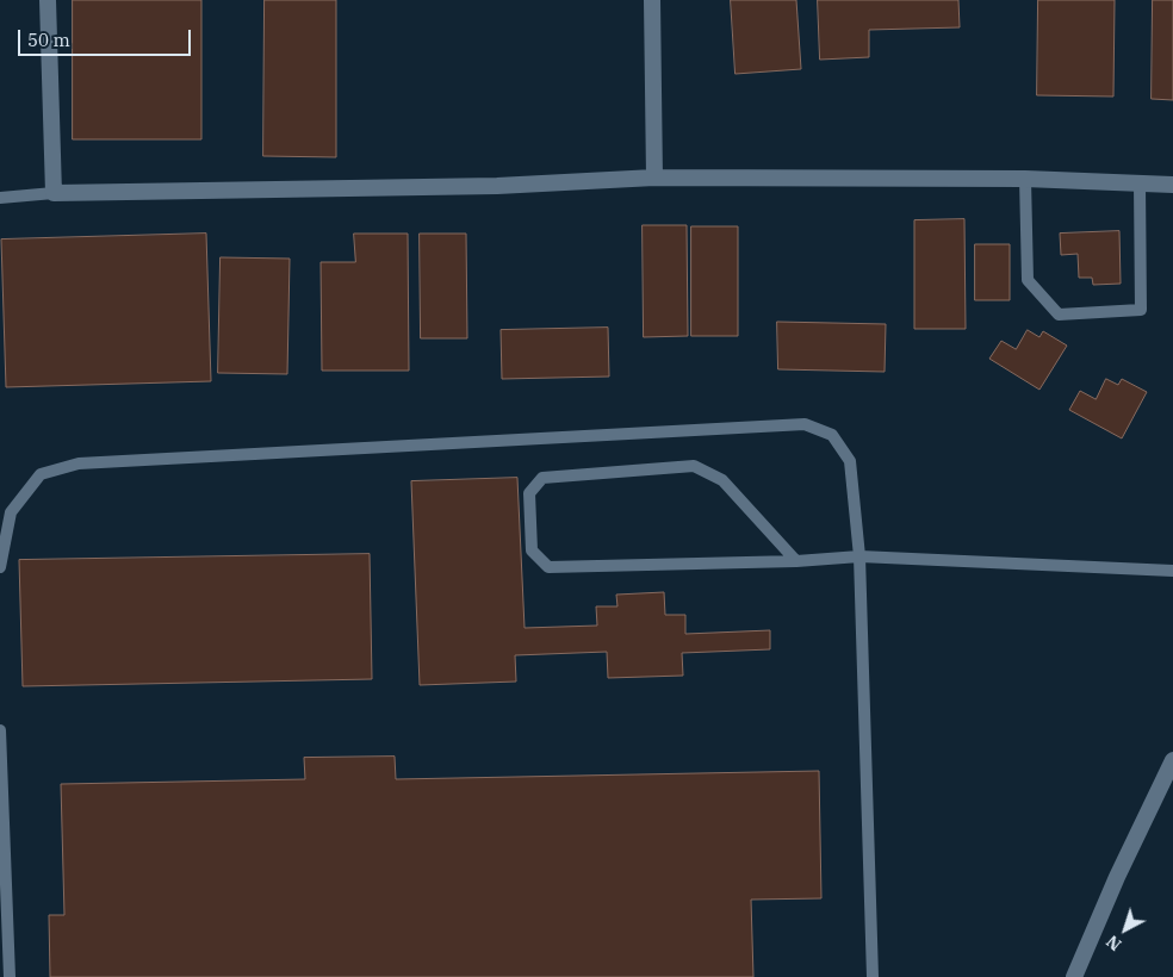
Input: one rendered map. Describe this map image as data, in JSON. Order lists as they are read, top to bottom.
{
  "scale_bar": "50 m",
  "north": "bottom left"
}
